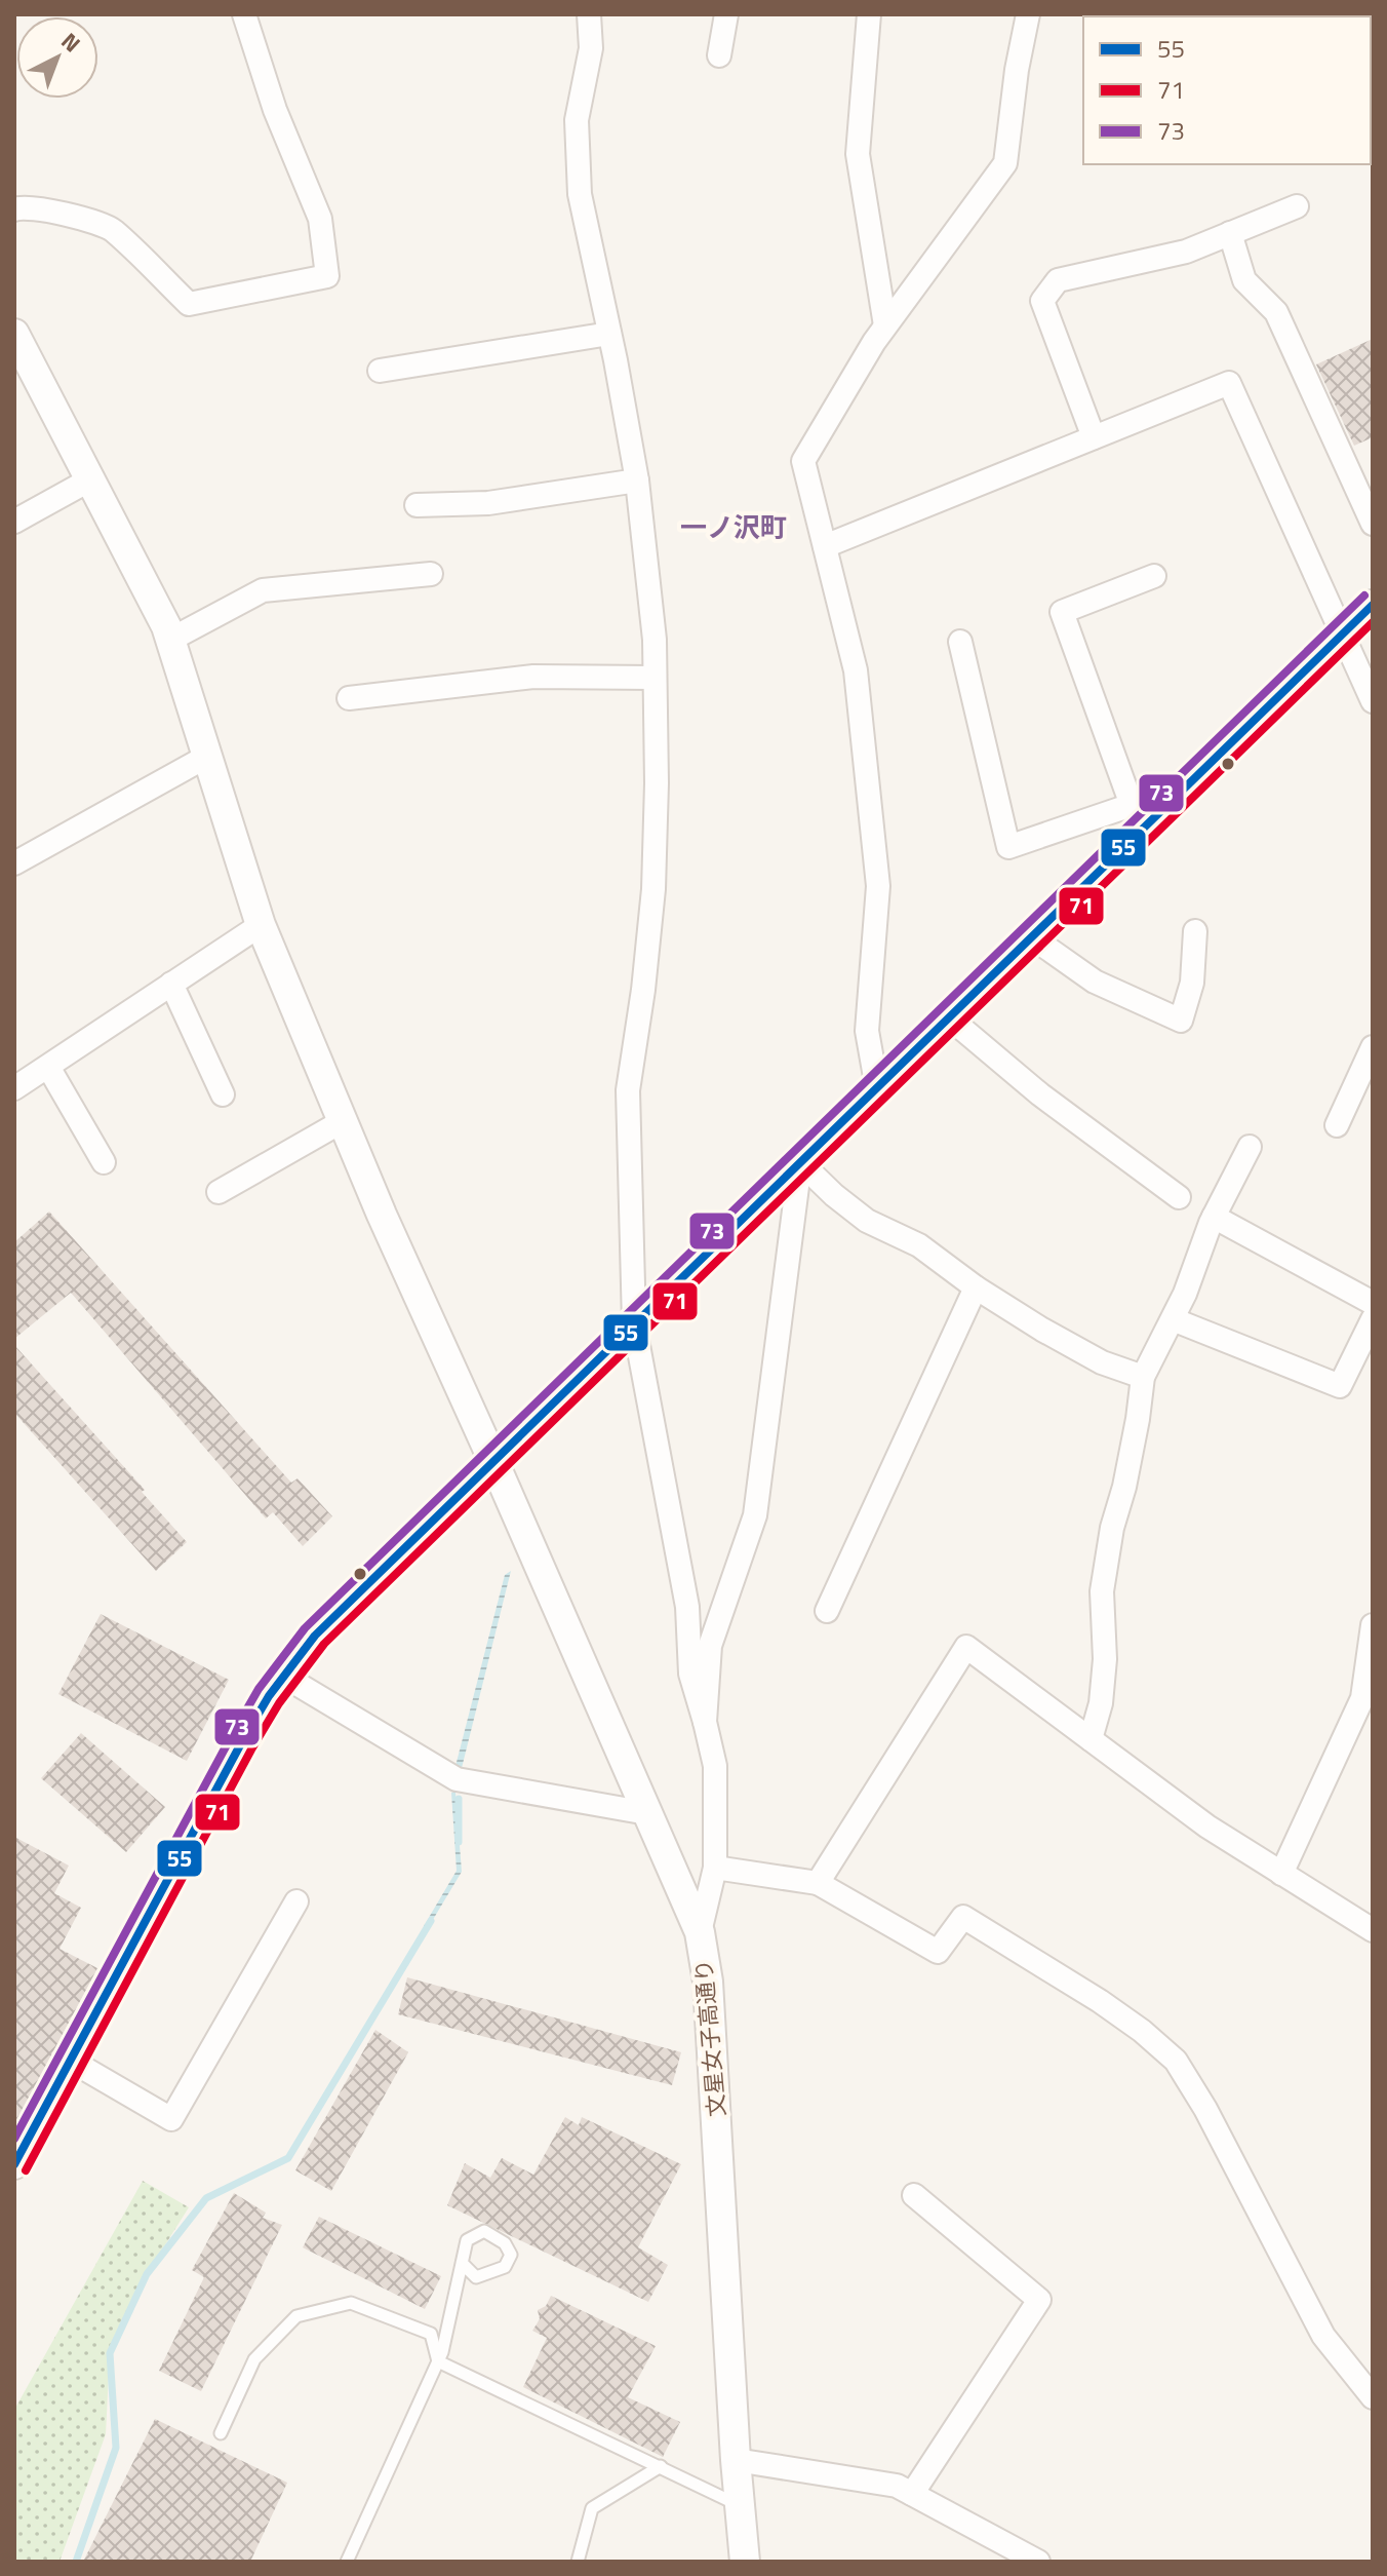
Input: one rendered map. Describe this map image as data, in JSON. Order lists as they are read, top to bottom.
{
  "streets": {
    "street": ["文星女子高通り"]
  },
  "districts": ["一ノ沢町"],
  "lines": ["transit line 73", "transit line 55", "transit line 71"],
  "legend": ["55", "71", "73"],
  "north": "top right"
}
